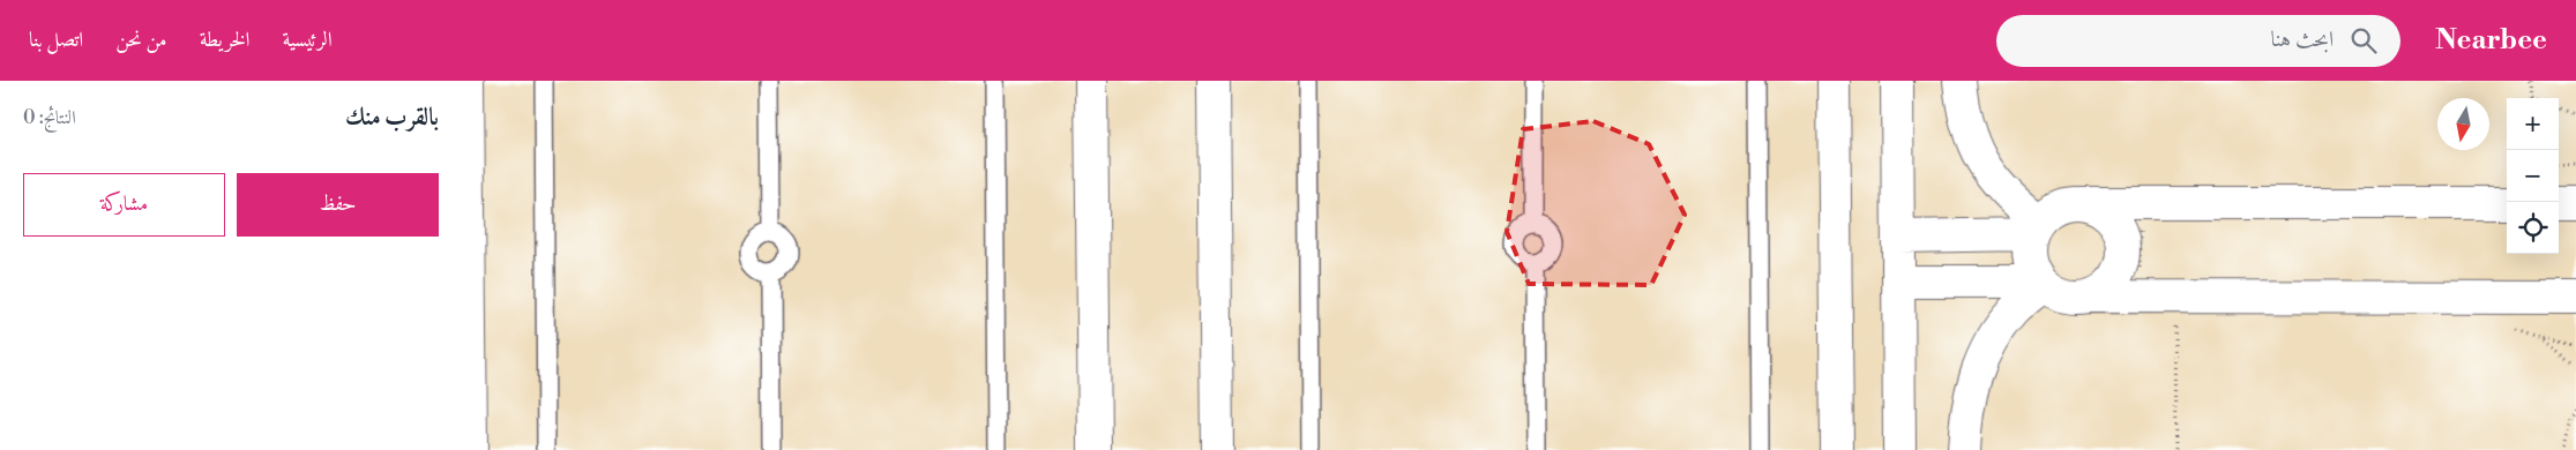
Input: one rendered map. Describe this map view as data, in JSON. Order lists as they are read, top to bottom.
{
  "north": "bottom",
  "page": {
    "header": "Nearbee",
    "search": "ابحث هنا",
    "nav": [
      "الرئيسية",
      "الخريطة",
      "من نحن",
      "اتصل بنا"
    ],
    "heading": ["بالقرب منك", "النتائج: 0"],
    "map_buttons": ["+", "−"],
    "buttons": ["حفظ", "مشاركة"]
  }
}
